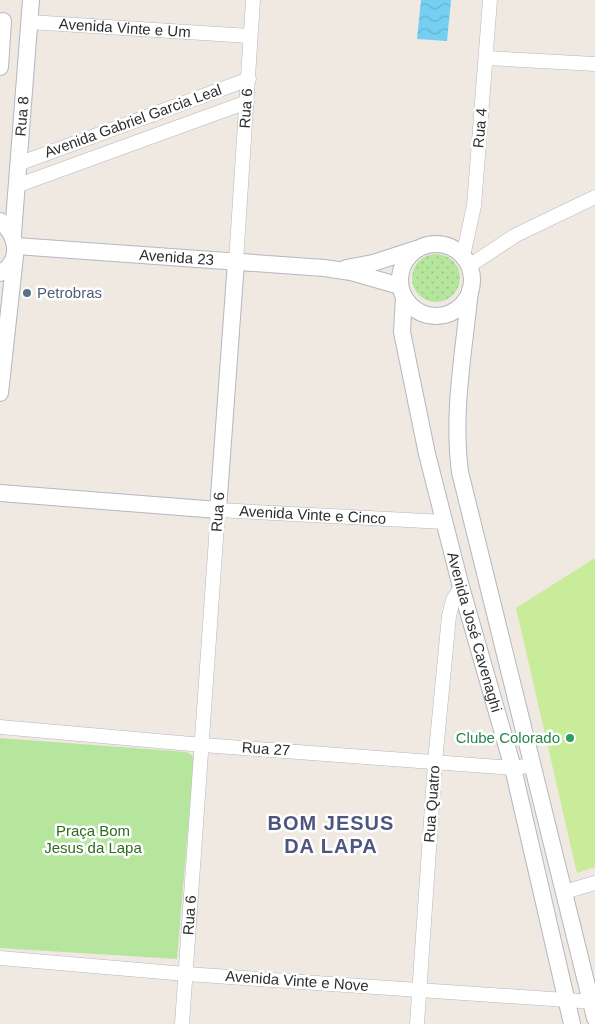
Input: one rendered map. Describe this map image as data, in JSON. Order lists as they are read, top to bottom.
{
  "streets": {
    "street": [
      "Avenida Vinte e Um",
      "Rua 6",
      "Rua 8",
      "Avenida Gabriel Garcia Leal",
      "Rua 4",
      "Avenida 23",
      "Avenida Vinte e Cinco",
      "Avenida José Cavenaghi",
      "Rua 27",
      "Rua Quatro",
      "Avenida Vinte e Nove"
    ]
  },
  "crossings": [
    ["Avenida Vinte e Um", "Rua 6"],
    ["Avenida Vinte e Um", "Rua 8"],
    ["Rua 6", "Avenida Gabriel Garcia Leal"],
    ["Rua 6", "Avenida 23"],
    ["Rua 6", "Avenida Vinte e Cinco"],
    ["Rua 6", "Rua 27"],
    ["Rua 6", "Avenida Vinte e Nove"],
    ["Rua 8", "Avenida Gabriel Garcia Leal"],
    ["Rua 8", "Avenida 23"],
    ["Rua 4", "Avenida 23"],
    ["Rua 4", "Avenida José Cavenaghi"],
    ["Avenida 23", "Avenida José Cavenaghi"],
    ["Avenida Vinte e Cinco", "Avenida José Cavenaghi"],
    ["Avenida José Cavenaghi", "Rua 27"],
    ["Avenida José Cavenaghi", "Rua Quatro"],
    ["Avenida José Cavenaghi", "Avenida Vinte e Nove"],
    ["Rua 27", "Rua Quatro"],
    ["Rua Quatro", "Avenida Vinte e Nove"]
  ],
  "districts": ["BOM JESUS DA LAPA"],
  "parks": ["Praça Bom Jesus da Lapa"],
  "places": ["Petrobras", "Clube Colorado"]
}
